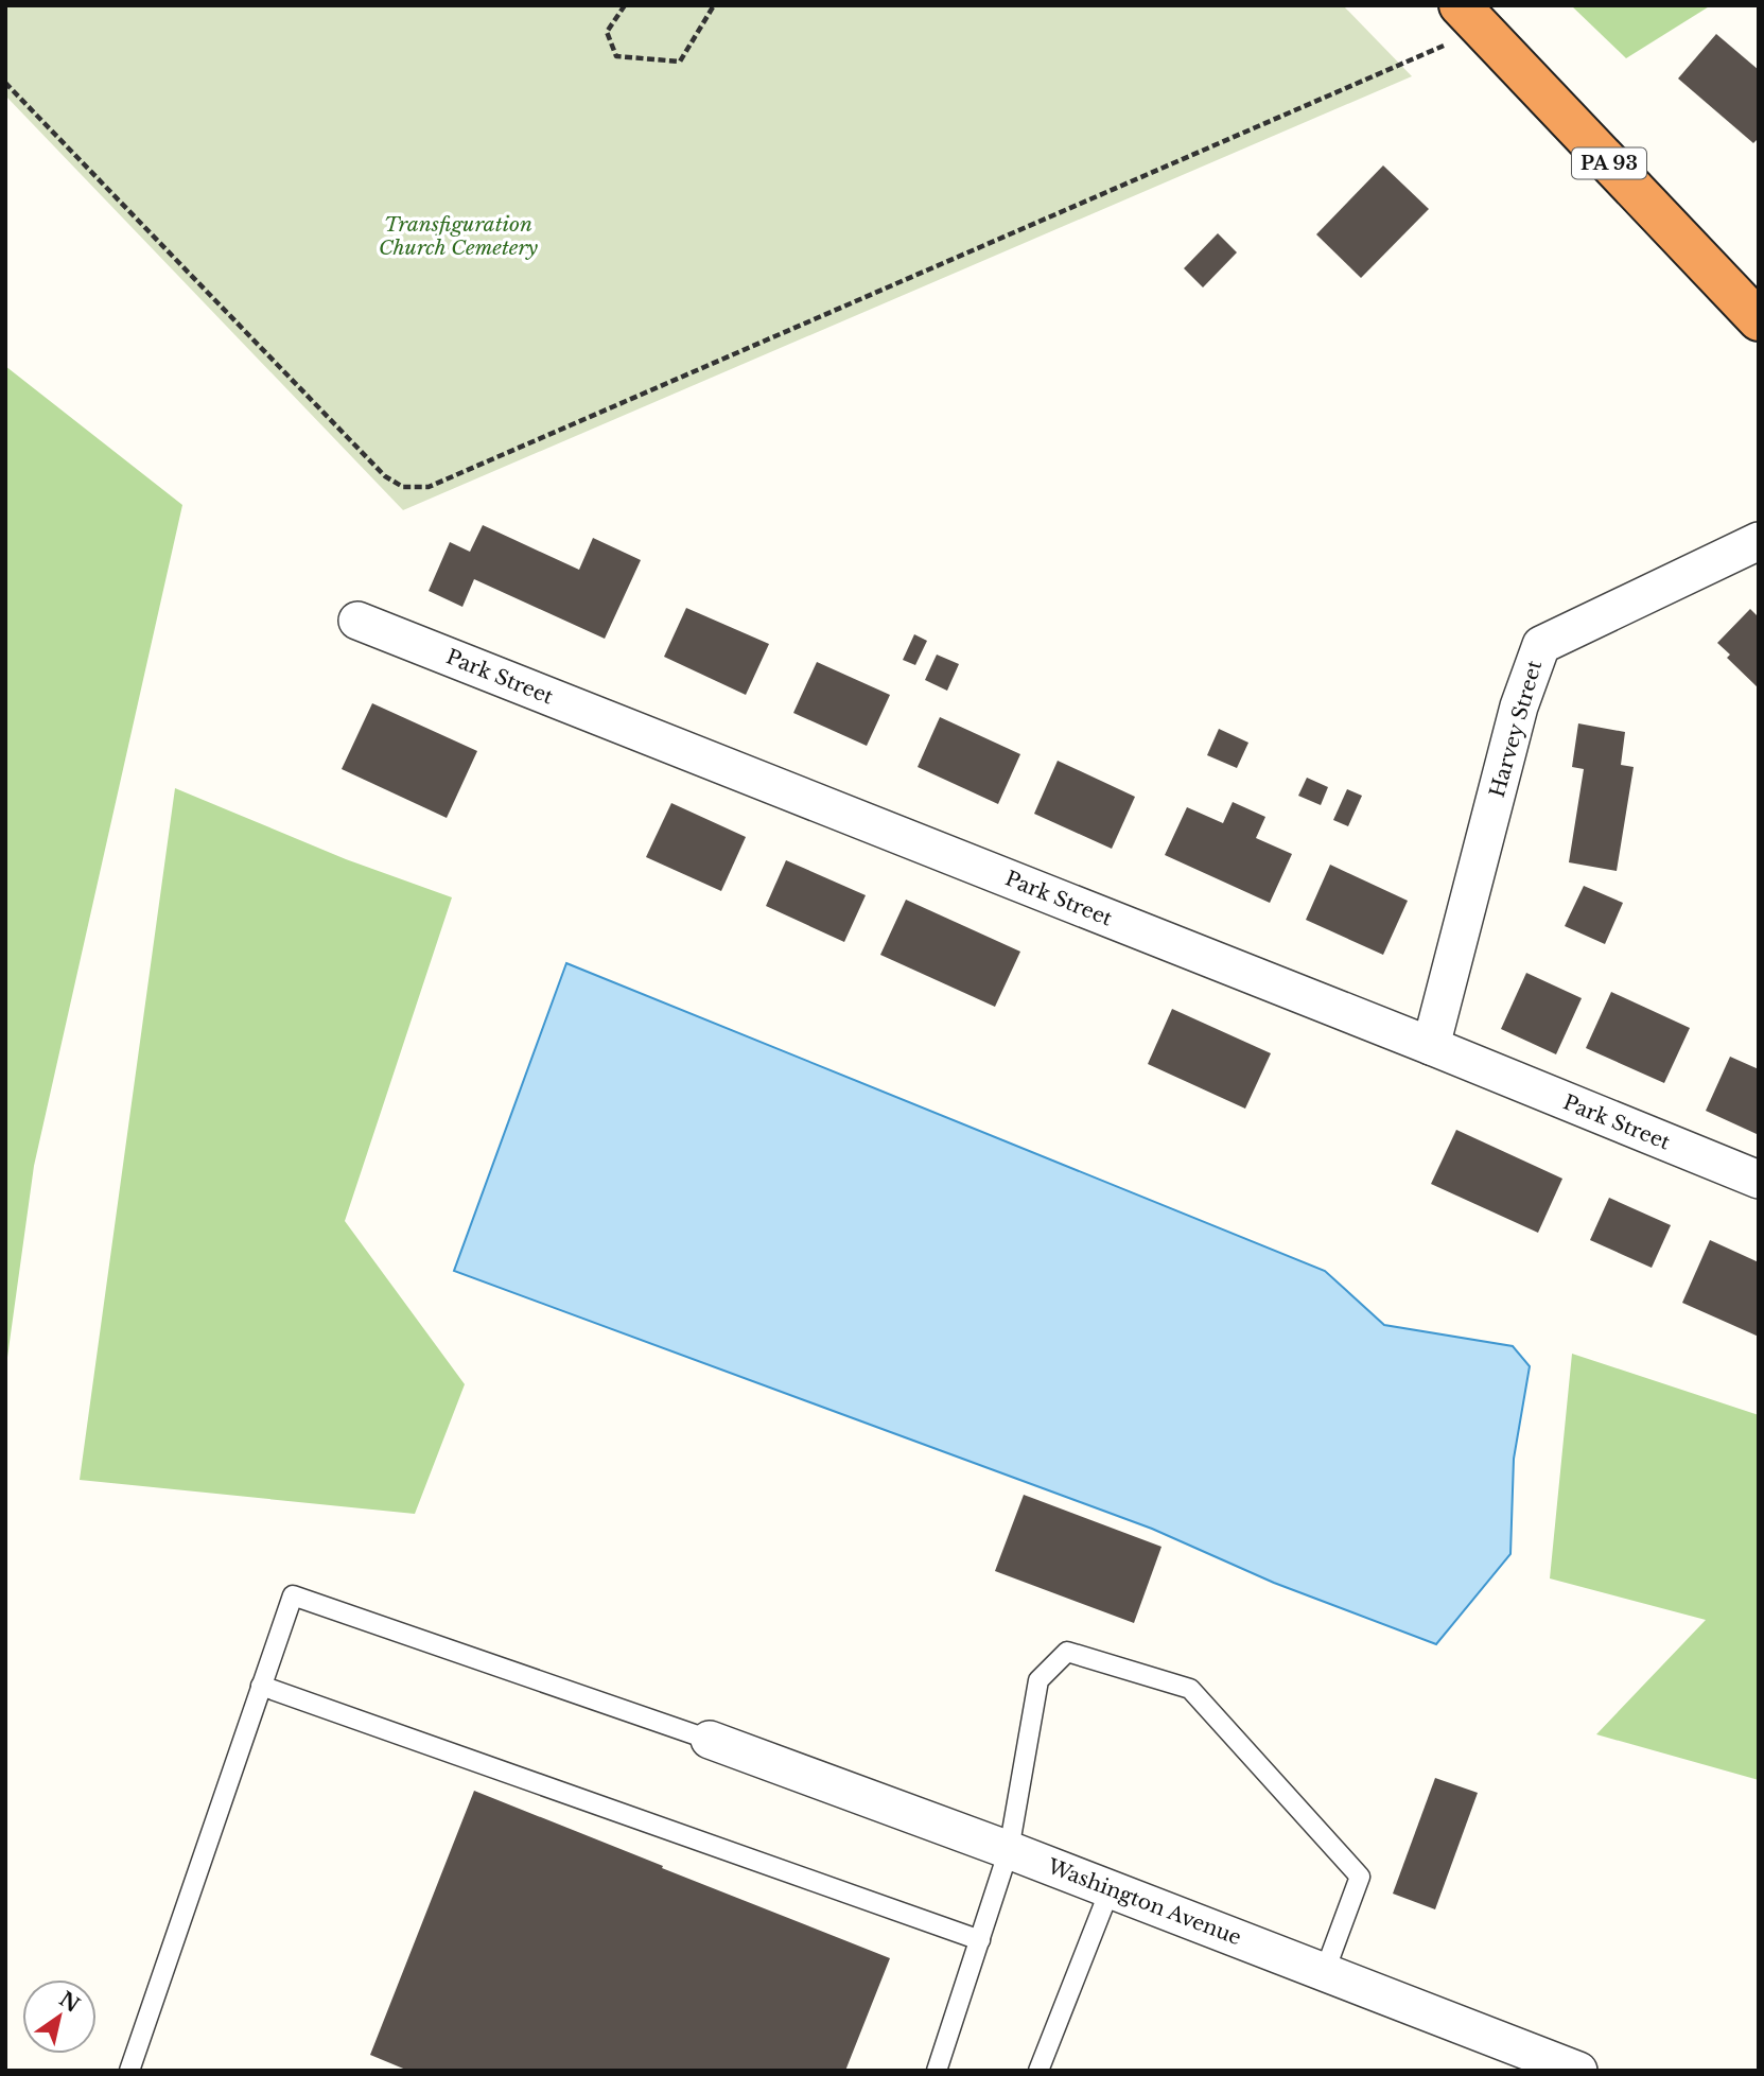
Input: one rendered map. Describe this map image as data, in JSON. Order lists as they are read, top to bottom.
{
  "streets": {
    "highway": ["PA 93"],
    "street": ["Park Street", "Harvey Street", "Washington Avenue"]
  },
  "crossings": [
    ["Park Street", "Harvey Street"]
  ],
  "parks": ["Transfiguration Church Cemetery"],
  "north": "top right"
}
